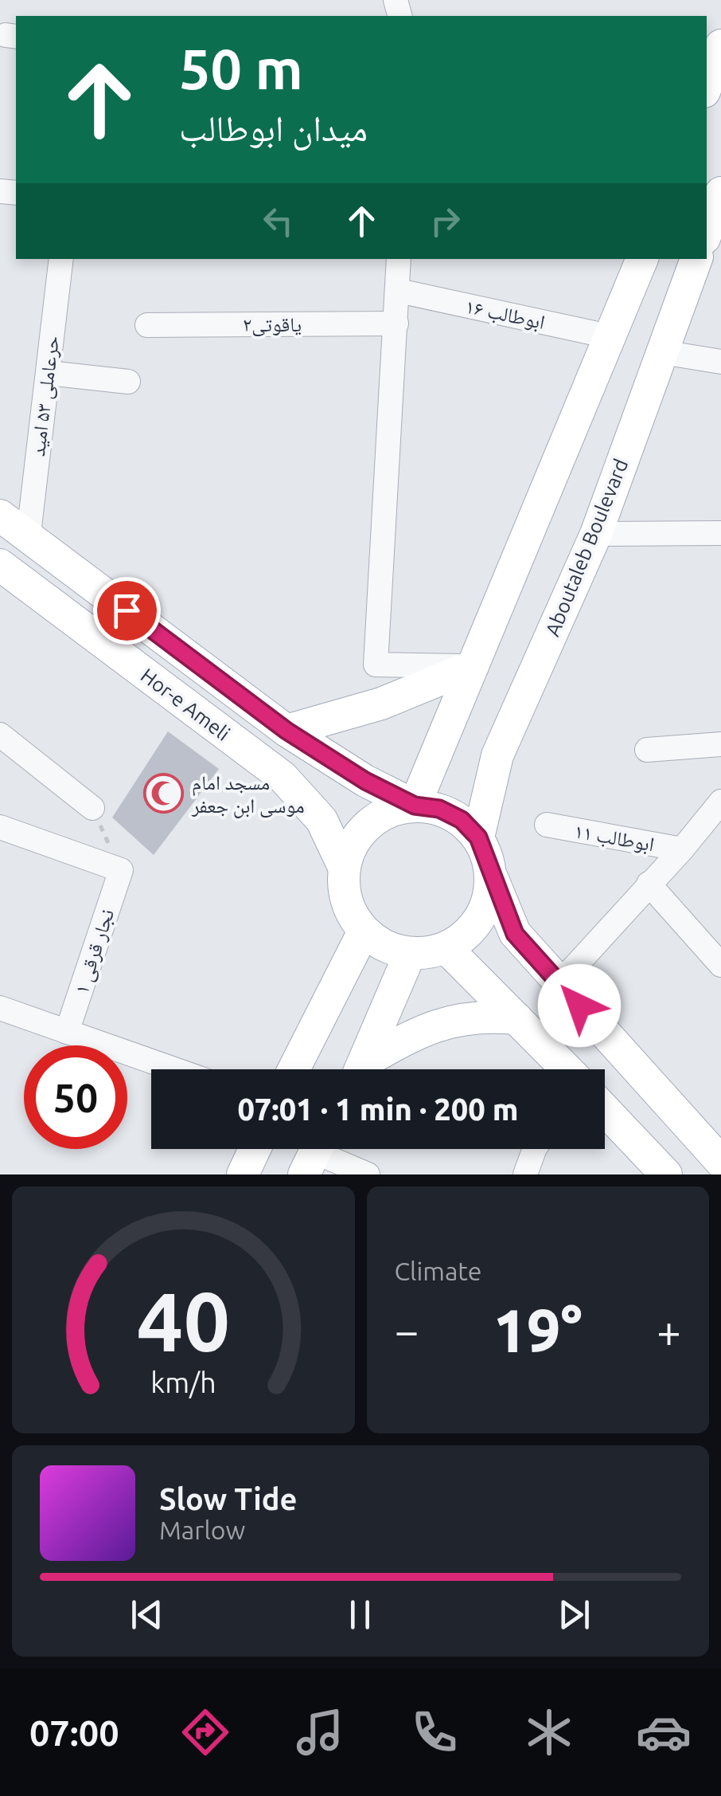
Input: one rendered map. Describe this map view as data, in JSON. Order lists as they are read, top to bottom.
{
  "streets": {
    "main road": ["Aboutaleb Boulevard", "Hor-e Ameli"],
    "street": [
      "ابوطالب ۱۶",
      "یاقوتی۲",
      "حرعاملی ۵۳ امید",
      "ابوطالب ۱۱",
      "نجار قرقی ۱"
    ]
  },
  "crossings": [
    ["حرعاملی ۵۳ امید", "Hor-e Ameli"],
    ["Aboutaleb Boulevard", "Hor-e Ameli"]
  ],
  "places": {
    "mosque": ["مسجد امام موسی ابن جعفر"]
  },
  "page": {
    "turn": ["50 m", "میدان ابوطالب"],
    "limit": "50",
    "trip": "07:01 · 1 min · 200 m",
    "tile": "Climate",
    "heat": ["−", "19°", "+"],
    "song": ["Slow Tide", "Marlow"],
    "tabs": "07:00",
    "gauge": ["40", "km/h"]
  }
}
